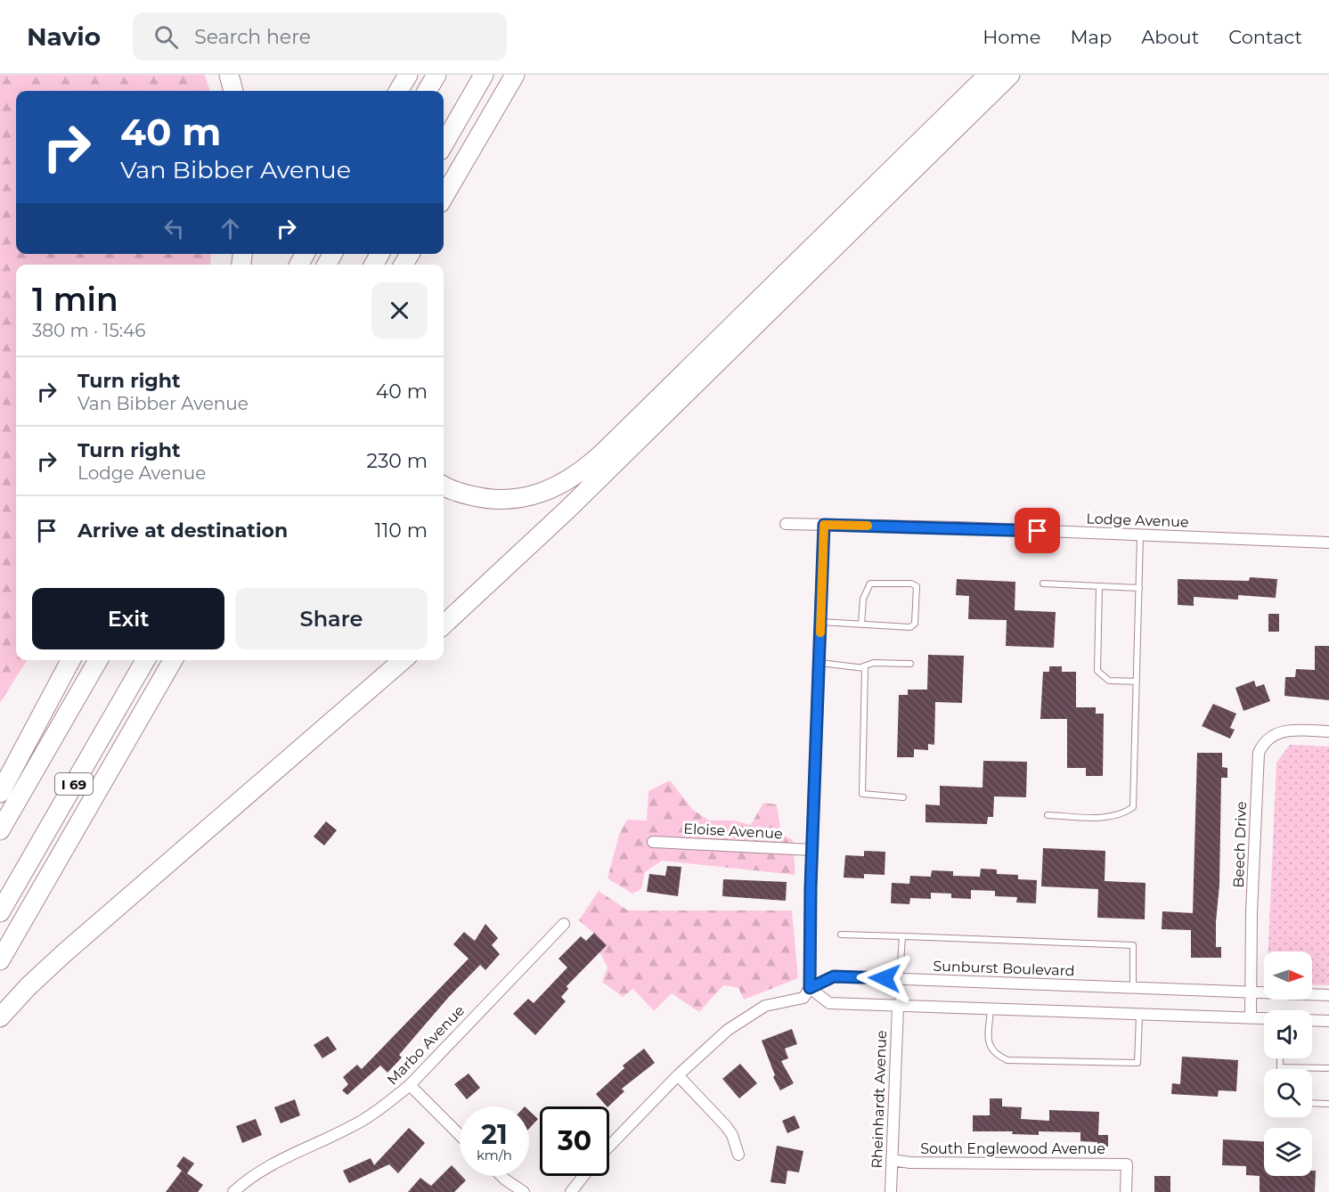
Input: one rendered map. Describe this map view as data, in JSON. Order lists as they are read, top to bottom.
{
  "streets": {
    "highway": ["I 69"],
    "street": [
      "Lodge Avenue",
      "Eloise Avenue",
      "Beech Drive",
      "Sunburst Boulevard",
      "Marbo Avenue",
      "Rheinhardt Avenue",
      "South Englewood Avenue"
    ]
  },
  "crossings": [
    ["Beech Drive", "Sunburst Boulevard"],
    ["Rheinhardt Avenue", "South Englewood Avenue"]
  ],
  "north": "right",
  "page": {
    "header": "Navio",
    "search": "Search here",
    "nav": [
      "Home",
      "Map",
      "About",
      "Contact"
    ],
    "turn": ["40 m", "Van Bibber Avenue"],
    "heading": ["1 min", "380 m · 15:46"],
    "list": [
      {
        "name": "Turn right",
        "note": "Van Bibber Avenue",
        "value": "40 m"
      },
      {
        "name": "Turn right",
        "note": "Lodge Avenue",
        "value": "230 m"
      },
      {
        "name": "Arrive at destination",
        "value": "110 m"
      }
    ],
    "buttons": ["Exit", "Share"],
    "speed": "21 km/h",
    "limit": "30"
  }
}
